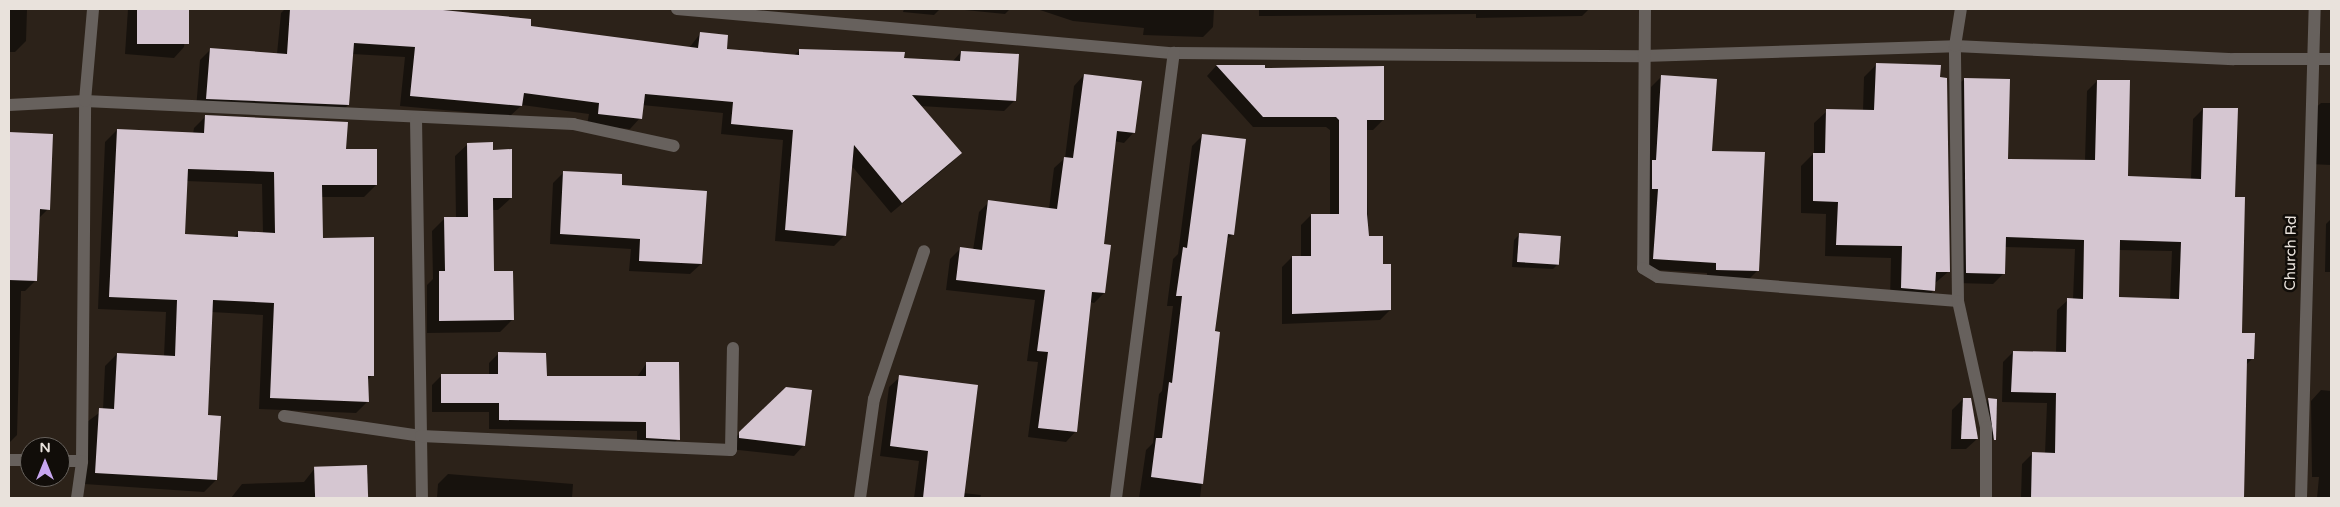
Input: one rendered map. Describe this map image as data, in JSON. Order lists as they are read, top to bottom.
{
  "streets": {
    "street": ["Church Rd"]
  },
  "north": "top"
}
